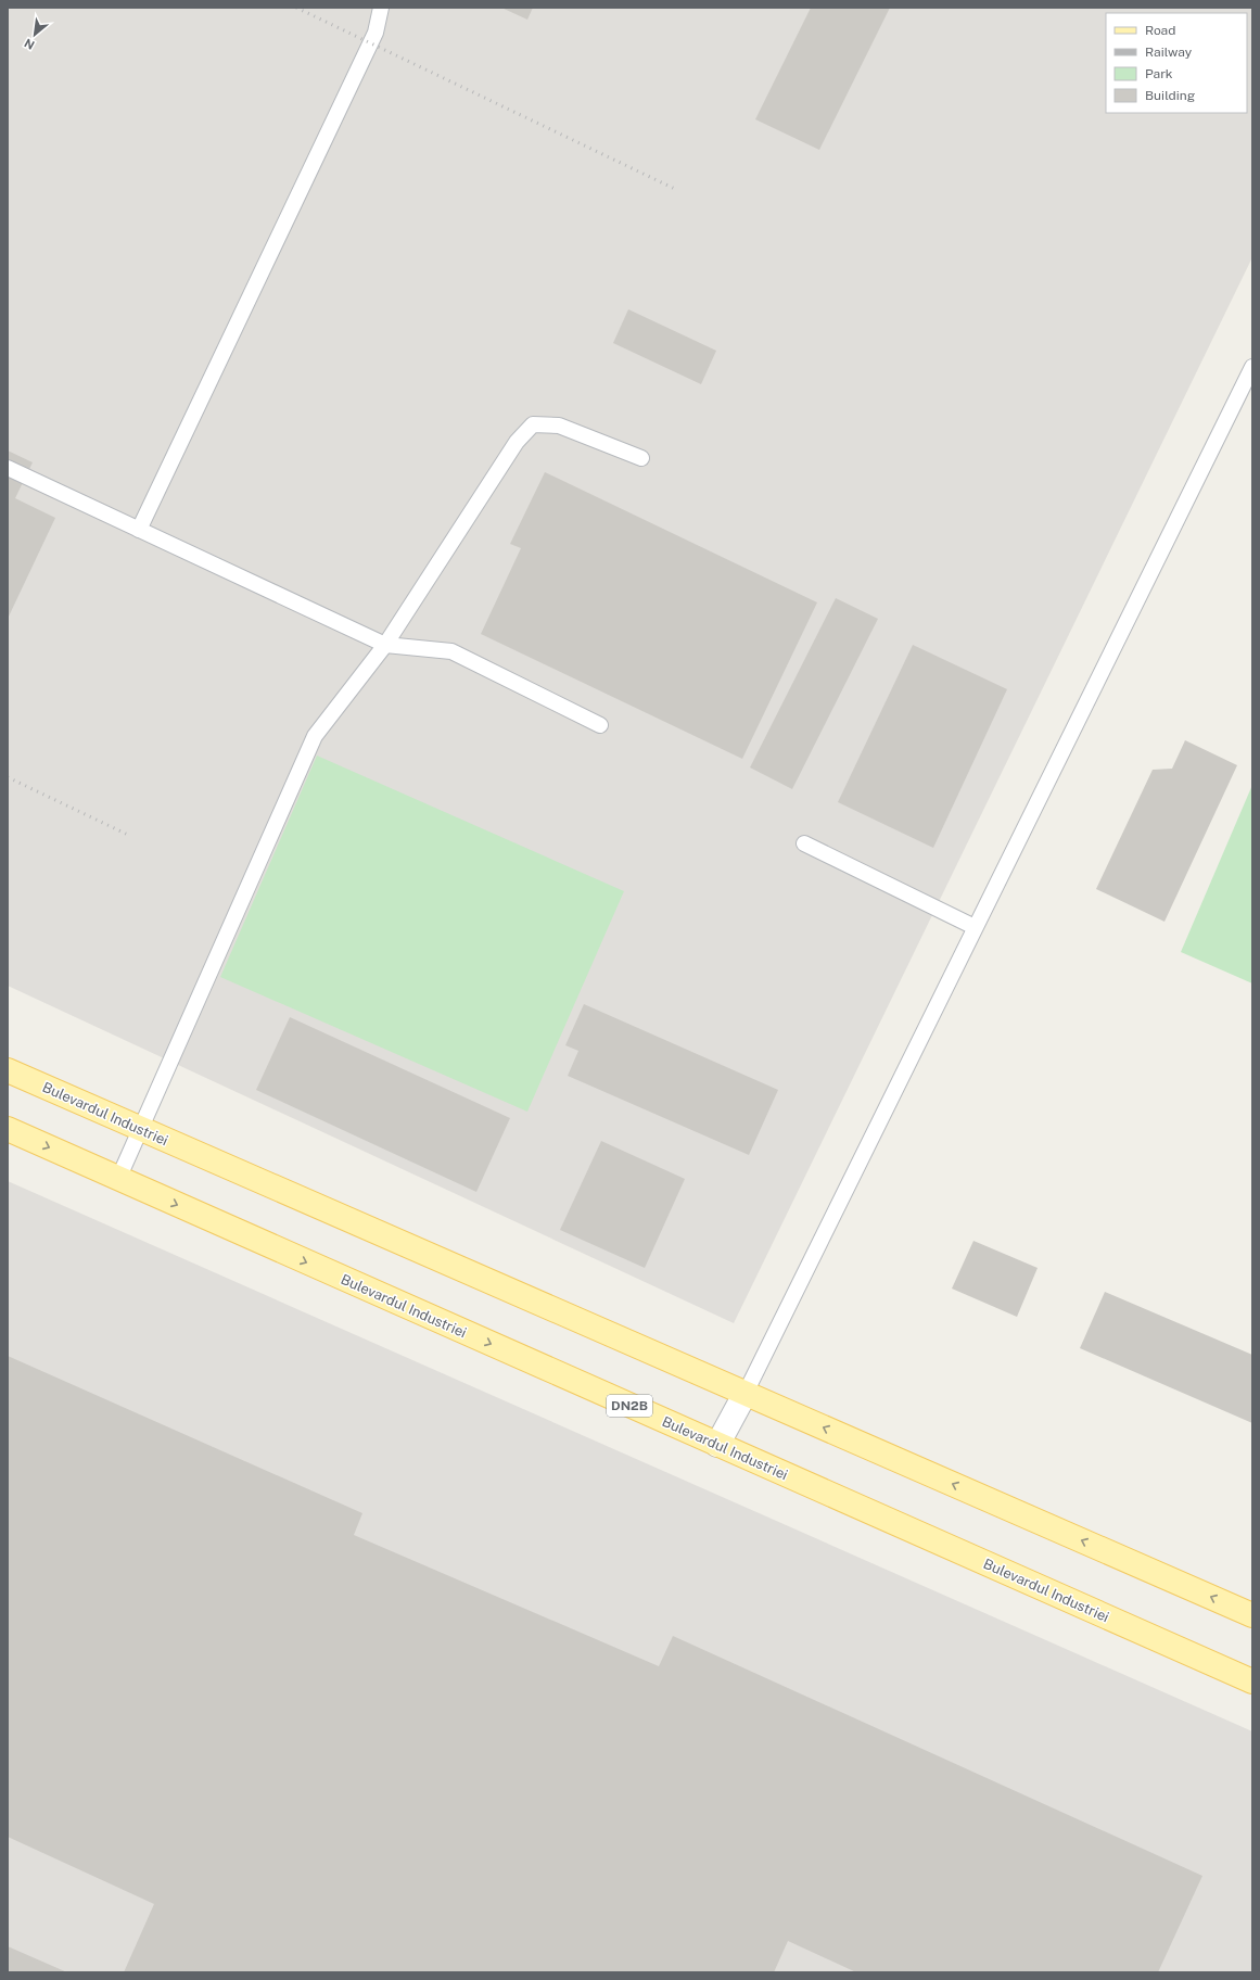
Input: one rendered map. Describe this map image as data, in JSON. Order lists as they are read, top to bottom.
{
  "streets": {
    "main road": ["Bulevardul Industriei", "DN2B"]
  },
  "legend": [
    "Road",
    "Railway",
    "Park",
    "Building"
  ],
  "north": "bottom left"
}
